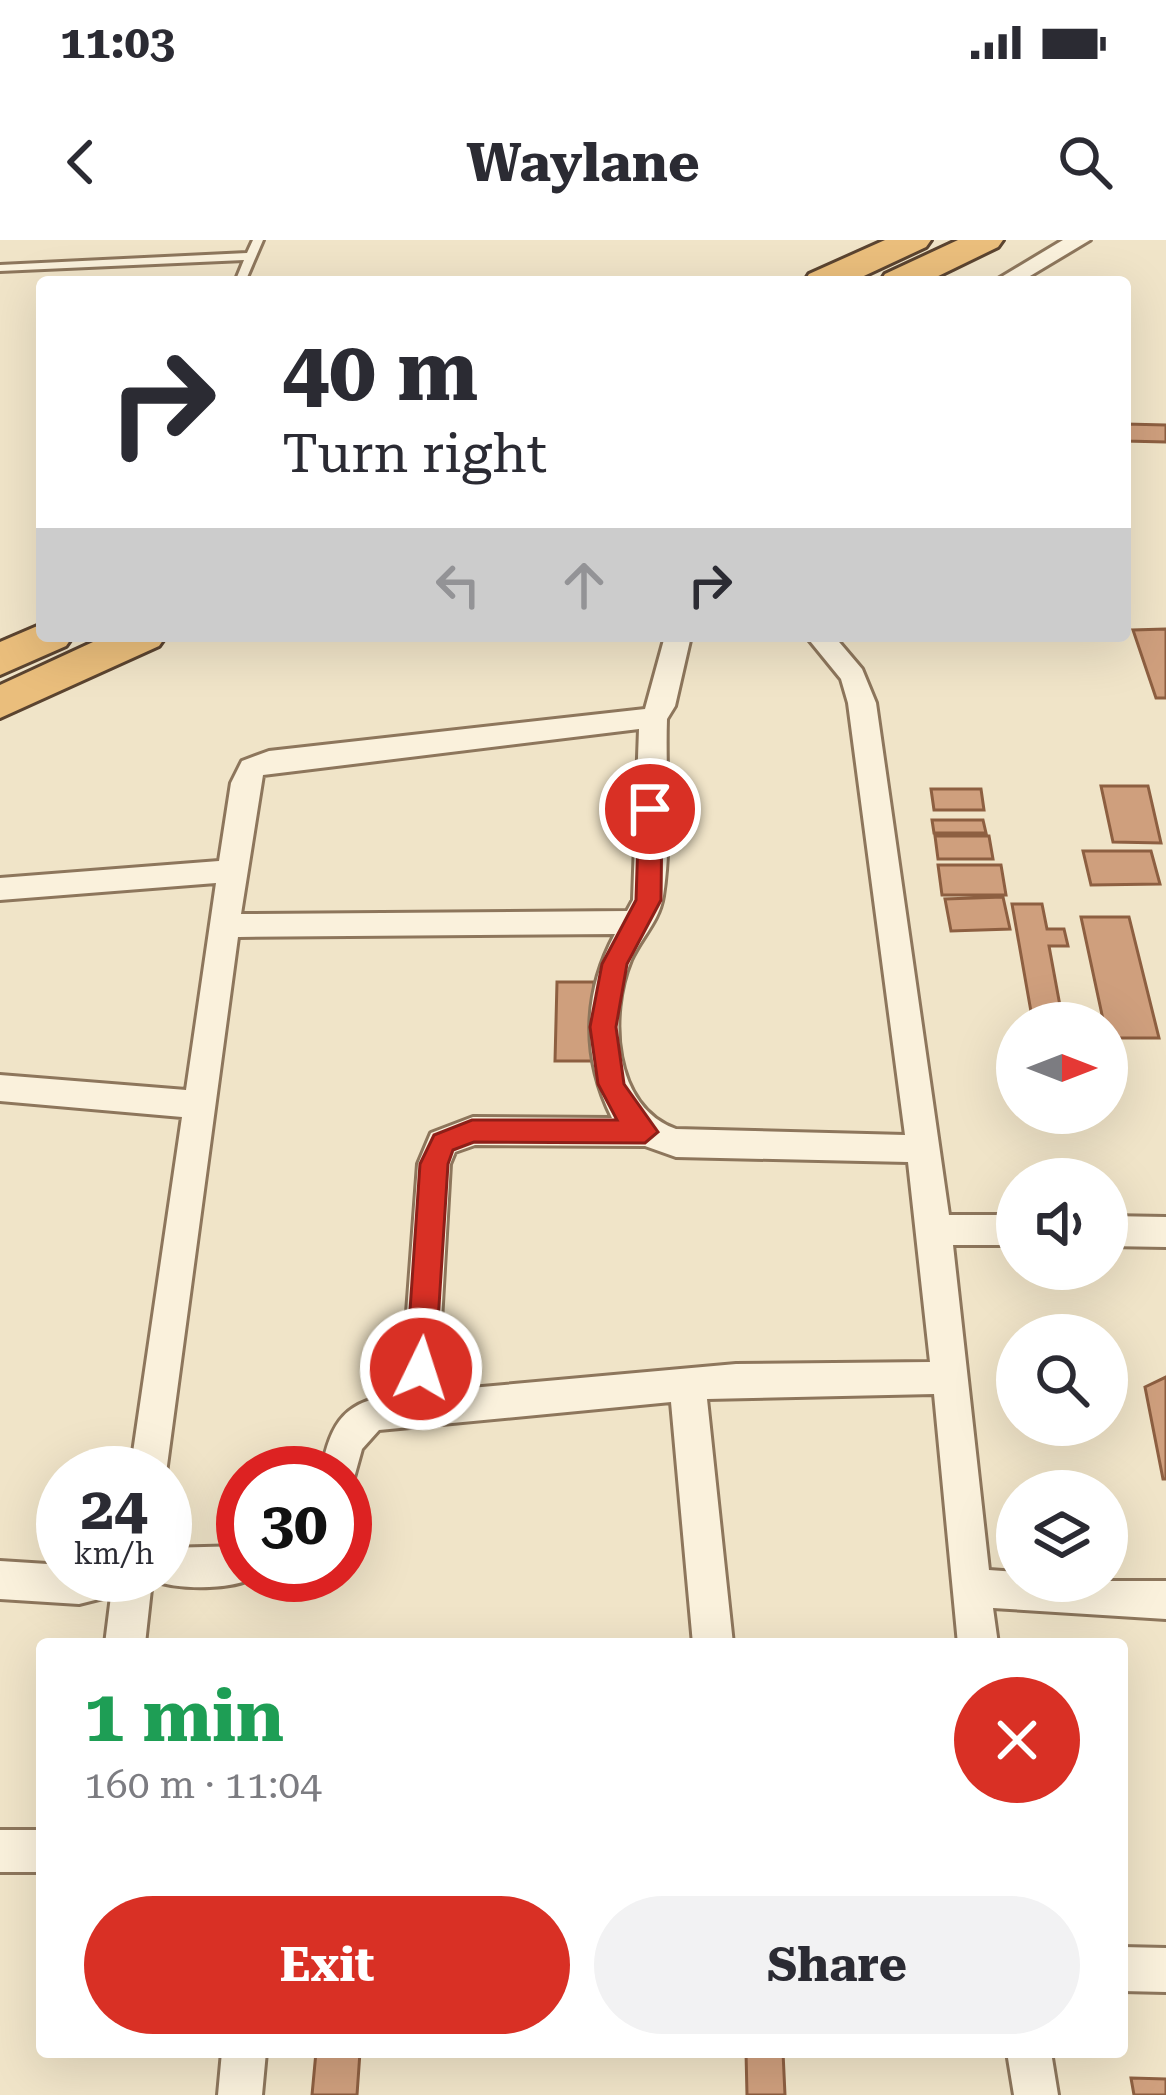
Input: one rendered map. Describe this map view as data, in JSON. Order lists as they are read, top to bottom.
{
  "north": "right",
  "page": {
    "status": "11:03",
    "header": "Waylane",
    "turn": ["40 m", "Turn right"],
    "speed": "24 km/h",
    "limit": "30",
    "heading": ["1 min", "160 m · 11:04"],
    "buttons": ["Exit", "Share"]
  }
}
